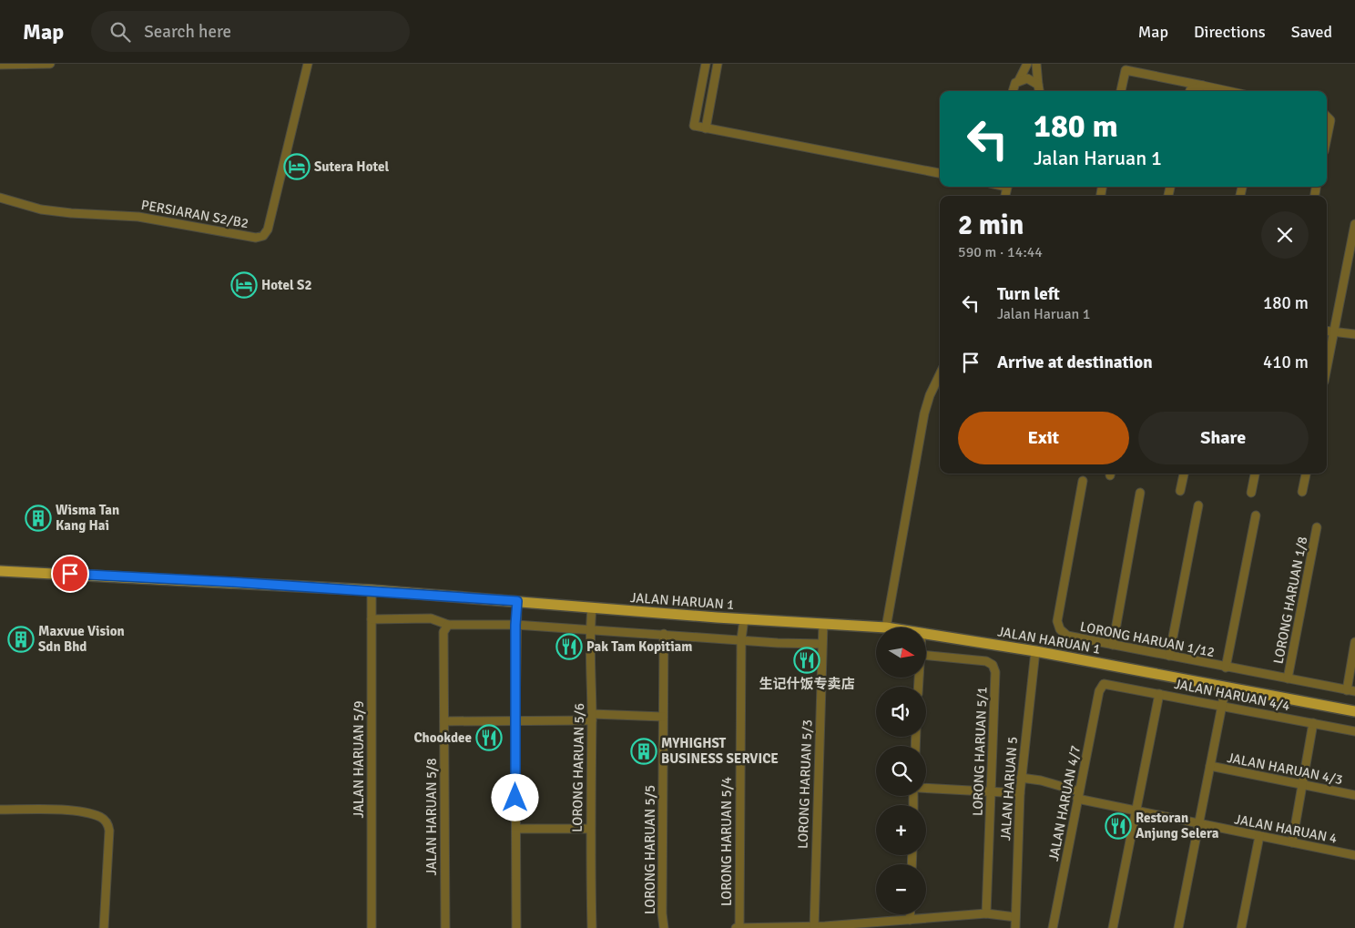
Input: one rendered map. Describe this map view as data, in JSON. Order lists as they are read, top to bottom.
{
  "streets": {
    "main road": ["JALAN HARUAN 1"],
    "street": [
      "PERSIARAN S2/B2",
      "LORONG HARUAN 1/8",
      "LORONG HARUAN 1/12",
      "JALAN HARUAN 4/4",
      "LORONG HARUAN 5/1",
      "JALAN HARUAN 5/9",
      "LORONG HARUAN 5/6",
      "JALAN HARUAN 4/3",
      "LORONG HARUAN 5/3",
      "JALAN HARUAN 5",
      "JALAN HARUAN 4/7",
      "JALAN HARUAN 5/8",
      "JALAN HARUAN 4",
      "LORONG HARUAN 5/4",
      "LORONG HARUAN 5/5"
    ]
  },
  "crossings": [
    ["LORONG HARUAN 1/8", "LORONG HARUAN 1/12"],
    ["JALAN HARUAN 1", "JALAN HARUAN 5/9"],
    ["JALAN HARUAN 1", "LORONG HARUAN 5/6"],
    ["JALAN HARUAN 1", "LORONG HARUAN 5/3"],
    ["JALAN HARUAN 1", "JALAN HARUAN 5"],
    ["JALAN HARUAN 1", "LORONG HARUAN 5/4"],
    ["JALAN HARUAN 4/4", "JALAN HARUAN 4/7"],
    ["JALAN HARUAN 5", "JALAN HARUAN 4"],
    ["JALAN HARUAN 4/7", "JALAN HARUAN 4"]
  ],
  "places": {
    "hotel": ["Sutera Hotel", "Hotel S2"],
    "building": ["Wisma Tan Kang Hai", "Maxvue Vision Sdn Bhd", "MYHIGHST BUSINESS SERVICE"],
    "restaurant": [
      "Pak Tam Kopitiam",
      "生记什饭专卖店",
      "Chookdee",
      "Restoran Anjung Selera"
    ]
  },
  "north": "right",
  "page": {
    "header": "Map",
    "search": "Search here",
    "nav": ["Map", "Directions", "Saved"],
    "turn": ["180 m", "Jalan Haruan 1"],
    "heading": ["2 min", "590 m · 14:44"],
    "list": [
      {
        "name": "Turn left",
        "note": "Jalan Haruan 1",
        "value": "180 m"
      },
      {
        "name": "Arrive at destination",
        "value": "410 m"
      }
    ],
    "buttons": ["Exit", "Share"],
    "map_buttons": ["+", "−"]
  }
}
